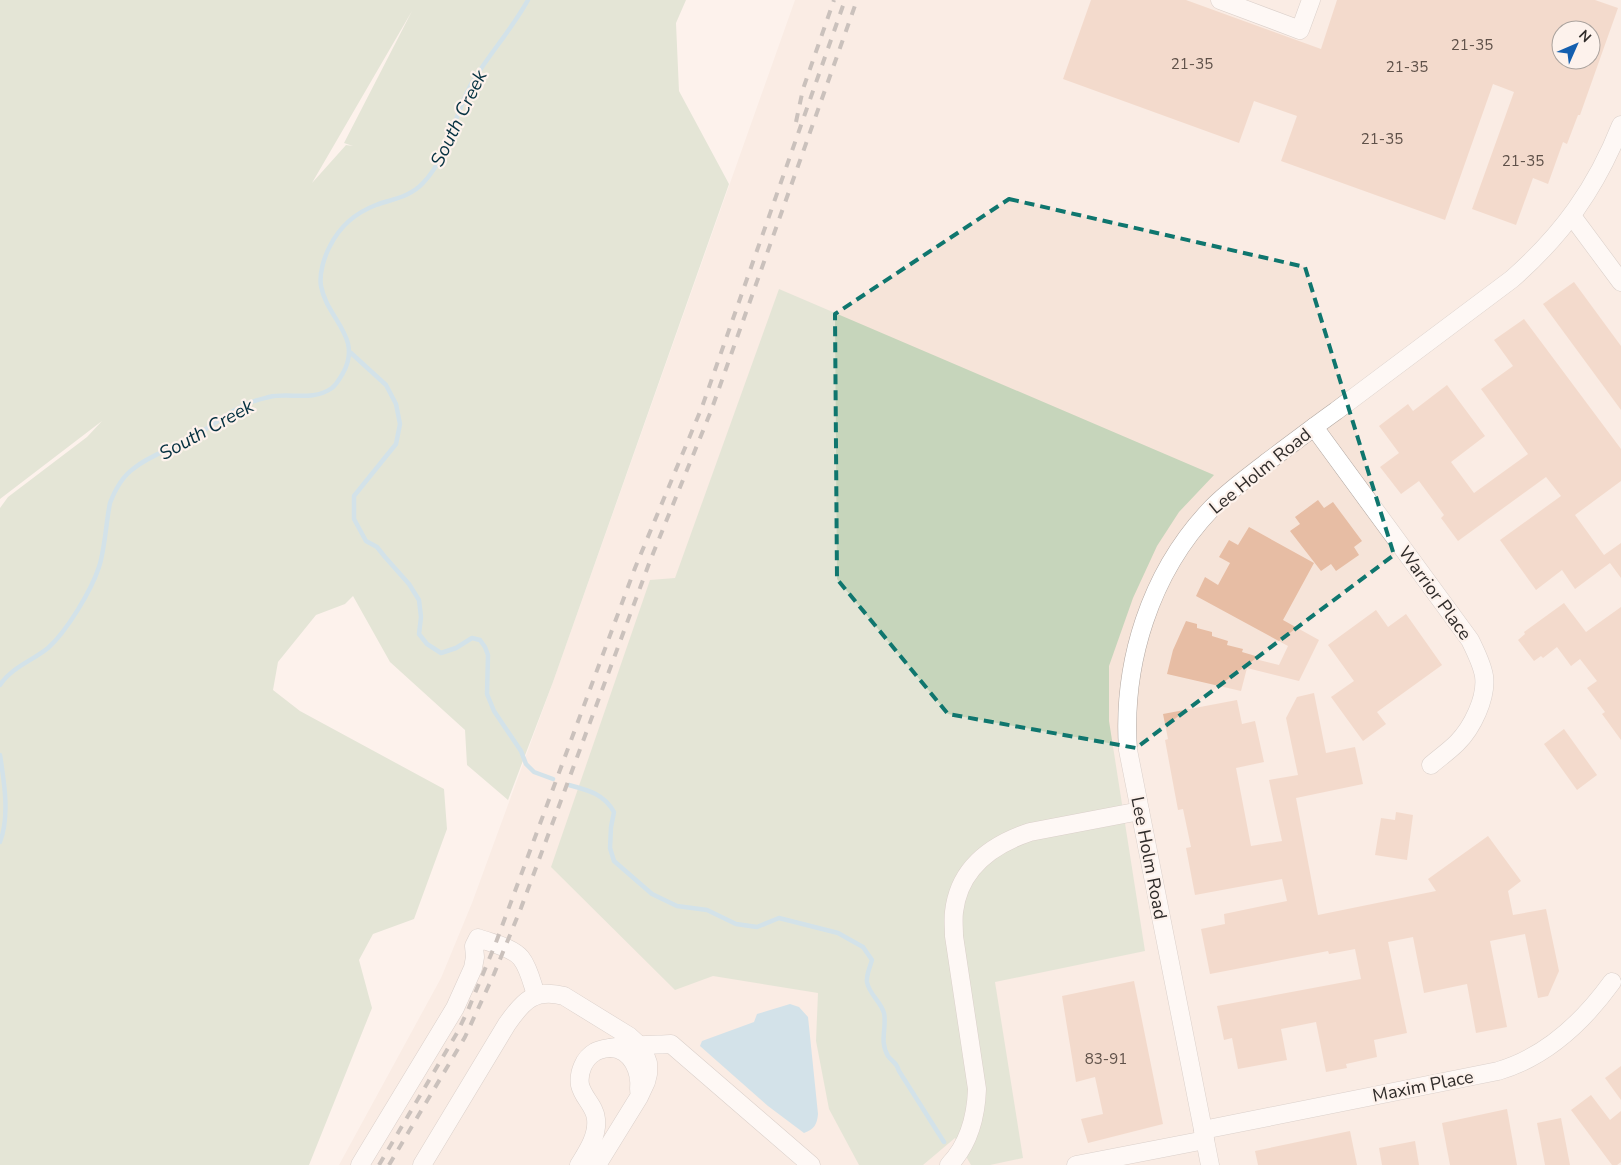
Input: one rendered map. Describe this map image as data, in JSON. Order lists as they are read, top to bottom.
{
  "streets": {
    "street": ["Lee Holm Road", "Warrior Place", "Maxim Place"]
  },
  "crossings": [
    ["Lee Holm Road", "Warrior Place"],
    ["Lee Holm Road", "Maxim Place"]
  ],
  "water": ["South Creek"],
  "house_numbers": [
    "21-35",
    "21-35",
    "21-35",
    "21-35",
    "21-35",
    "83-91"
  ],
  "north": "top right"
}
